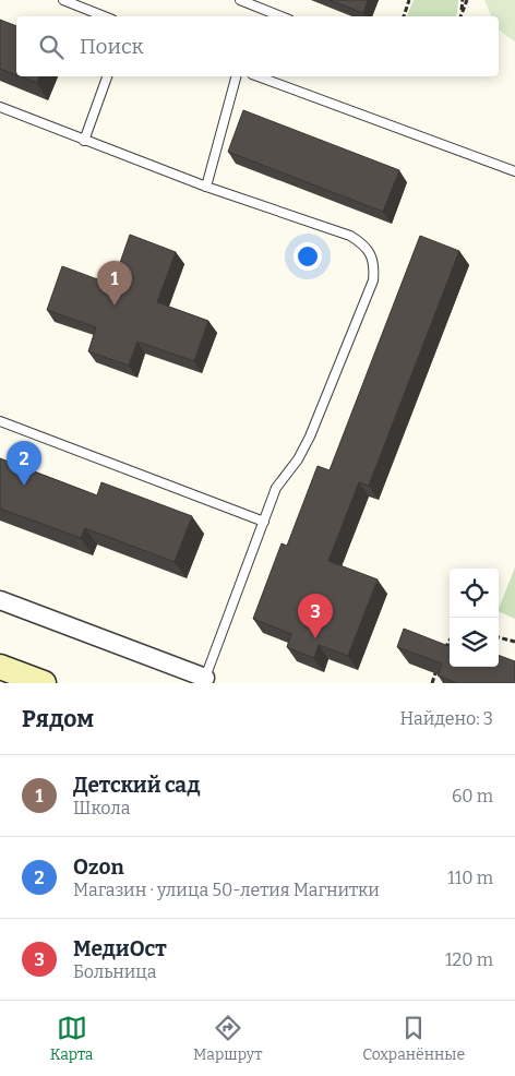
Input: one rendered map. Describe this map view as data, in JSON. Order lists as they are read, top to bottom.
{
  "page": {
    "search": "Поиск",
    "pins": ["1", "2", "3"],
    "heading": ["Рядом", "Найдено: 3"],
    "list": [
      {
        "mark": "1",
        "name": "Детский сад",
        "note": "Школа",
        "value": "60 m"
      },
      {
        "mark": "2",
        "name": "Ozon",
        "note": "Магазин · улица 50-летия Магнитки",
        "value": "110 m"
      },
      {
        "mark": "3",
        "name": "МедиОст",
        "note": "Больница",
        "value": "120 m"
      }
    ],
    "nav": ["Карта", "Маршрут", "Сохранённые"]
  }
}
